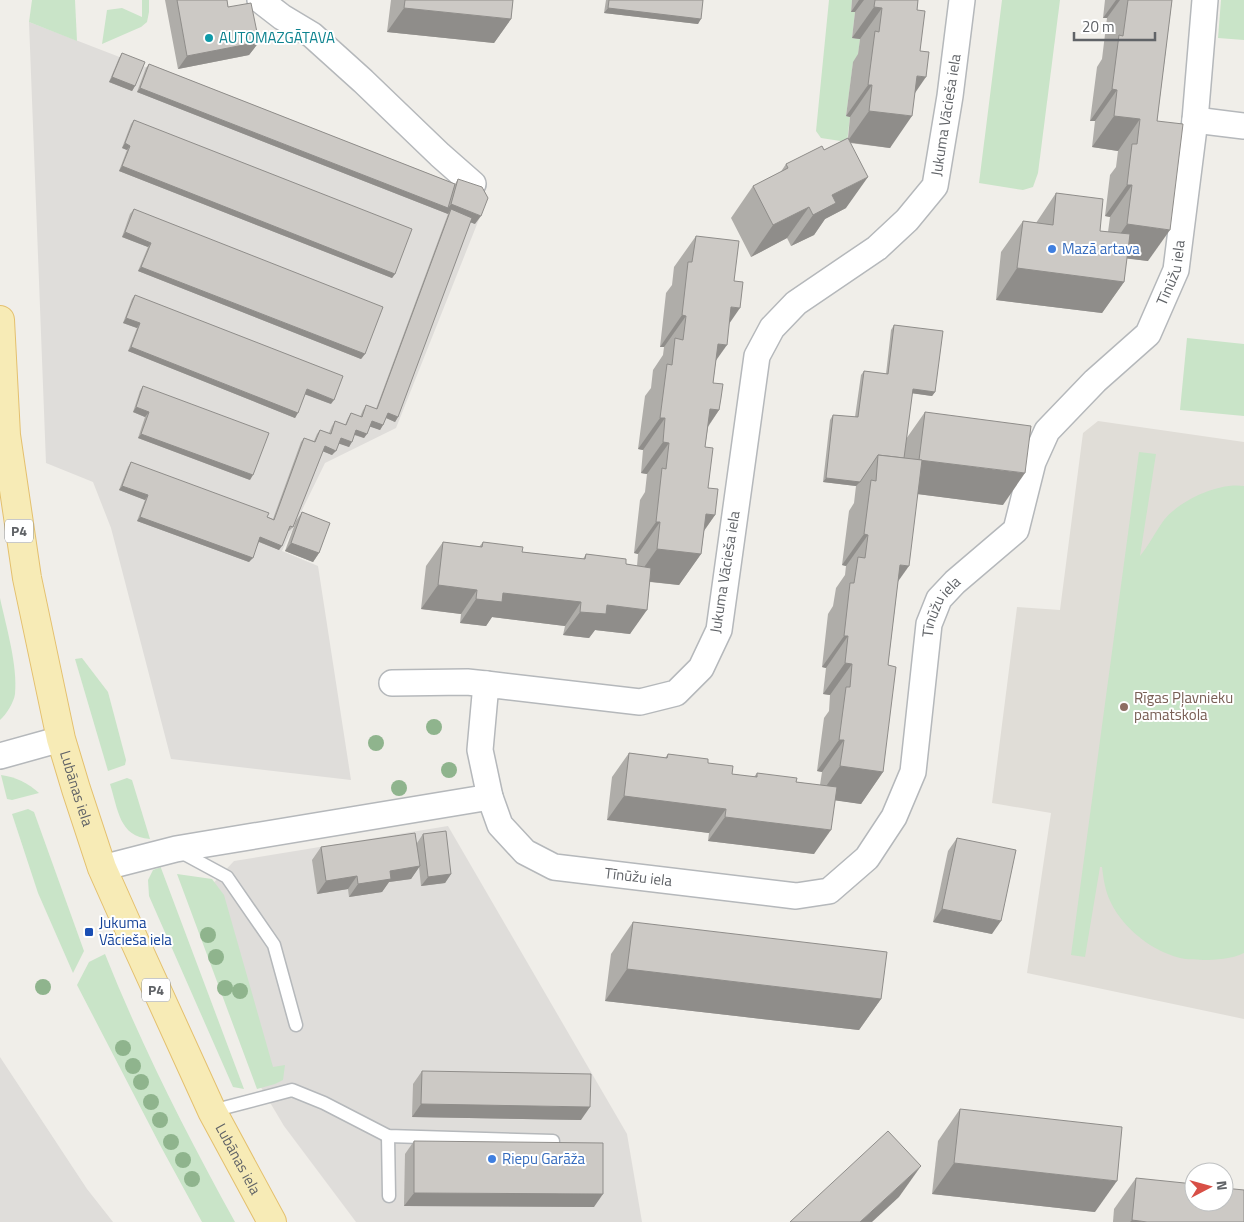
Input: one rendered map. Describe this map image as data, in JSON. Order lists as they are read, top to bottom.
{
  "streets": {
    "main road": ["P4", "Lubānas iela"],
    "street": ["Jukuma Vācieša iela", "Tīnūžu iela"]
  },
  "places": {
    "other": [
      "AUTOMAZGĀTAVA",
      "Mazā artava",
      "Rīgas Pļavnieku pamatskola",
      "Riepu Garāža"
    ],
    "transit": ["Jukuma Vācieša iela"]
  },
  "scale_bar": "20 m",
  "north": "right"
}
